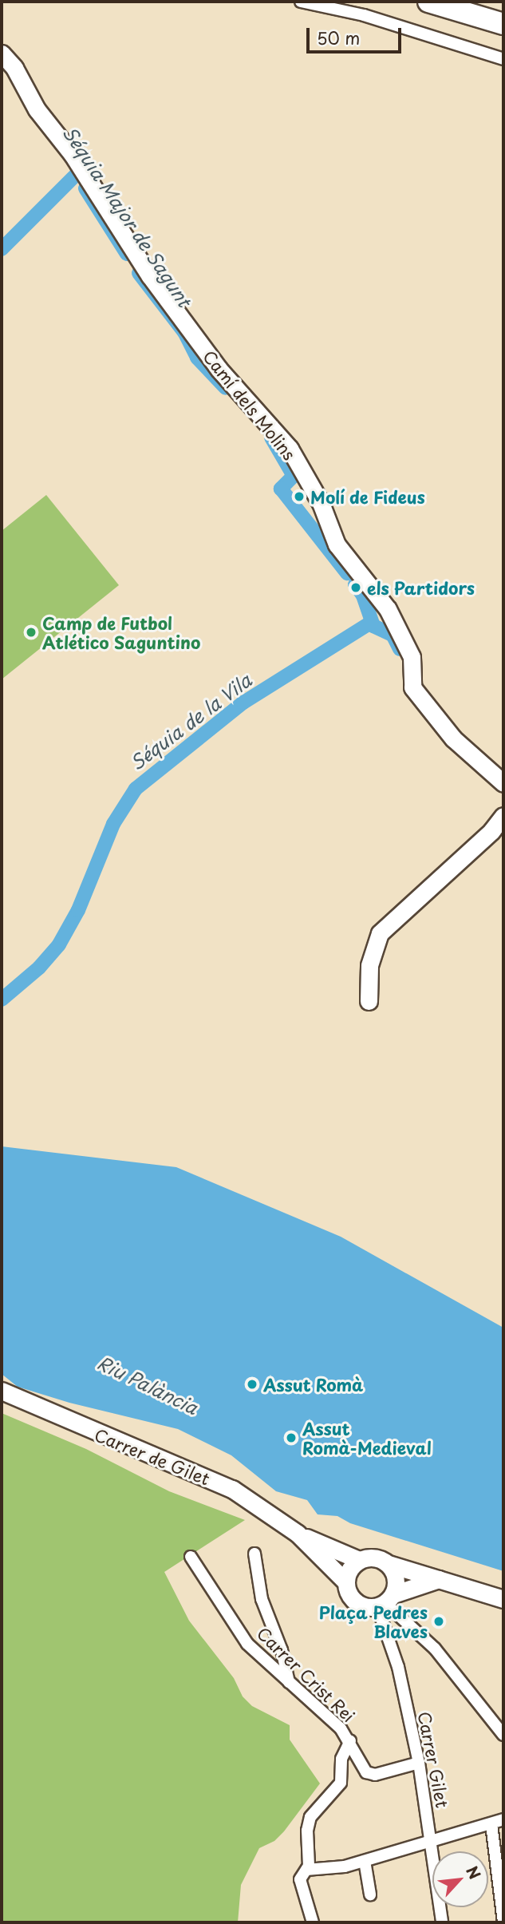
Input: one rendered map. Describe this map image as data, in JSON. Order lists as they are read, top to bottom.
{
  "streets": {
    "street": [
      "Camí dels Molins",
      "Carrer de Gilet",
      "Carrer Crist Rei",
      "Carrer Gilet"
    ]
  },
  "crossings": [
    ["Carrer de Gilet", "Carrer Gilet"],
    ["Carrer Crist Rei", "Carrer Gilet"]
  ],
  "water": ["Séquia Major de Sagunt", "Séquia de la Vila", "Riu Palància"],
  "places": [
    "Molí de Fideus",
    "els Partidors",
    "Camp de Futbol Atlético Saguntino",
    "Assut Romà",
    "Assut Romà-Medieval",
    "Plaça Pedres Blaves"
  ],
  "scale_bar": "50 m",
  "north": "top right"
}
